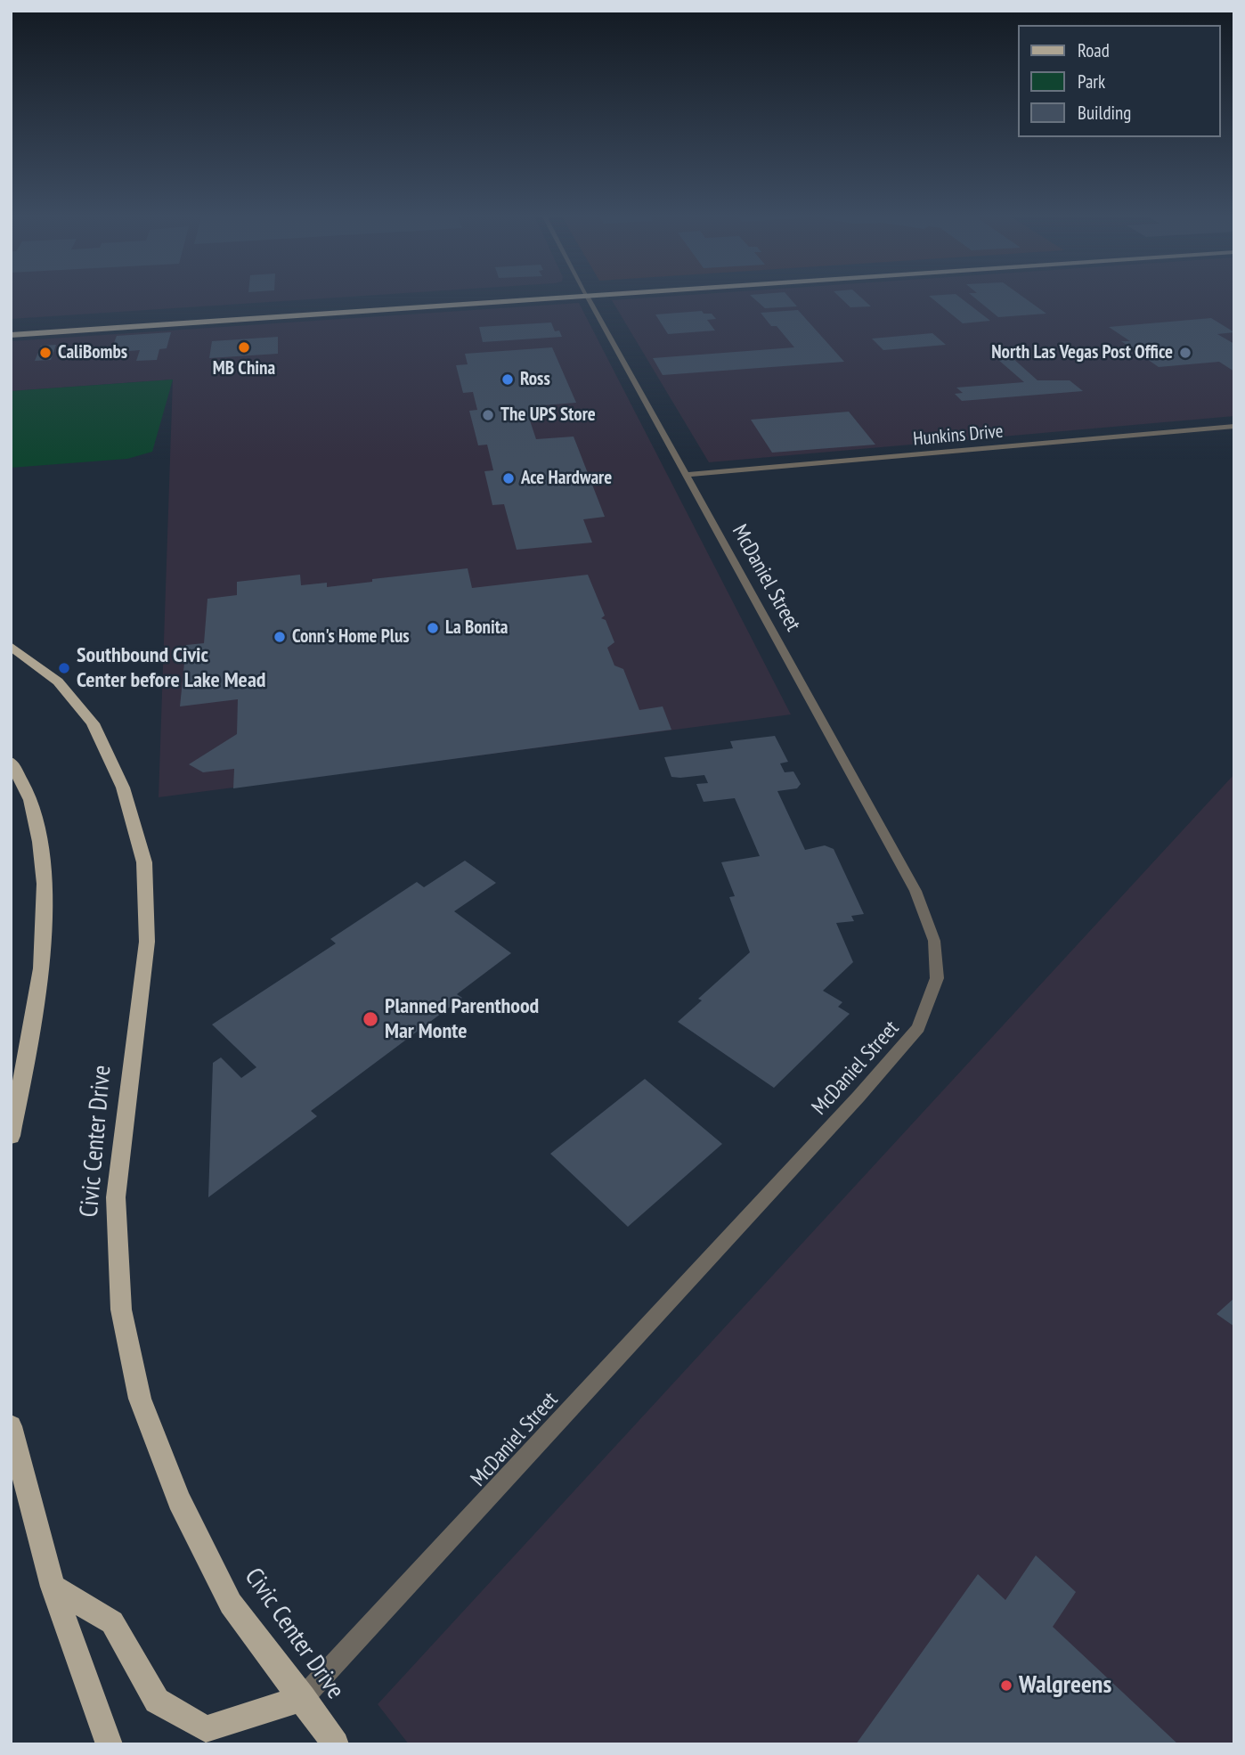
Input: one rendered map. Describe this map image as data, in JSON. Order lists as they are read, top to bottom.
{
  "streets": {
    "main road": ["Civic Center Drive"],
    "street": ["Hunkins Drive", "McDaniel Street"]
  },
  "crossings": [
    ["Hunkins Drive", "McDaniel Street"],
    ["McDaniel Street", "Civic Center Drive"]
  ],
  "places": [
    "MB China",
    "CaliBombs",
    "North Las Vegas Post Office",
    "Ross",
    "The UPS Store",
    "Ace Hardware",
    "La Bonita",
    "Conn's Home Plus",
    "Southbound Civic Center before Lake Mead",
    "Planned Parenthood Mar Monte",
    "Walgreens"
  ],
  "legend": ["Road", "Park", "Building"]
}
